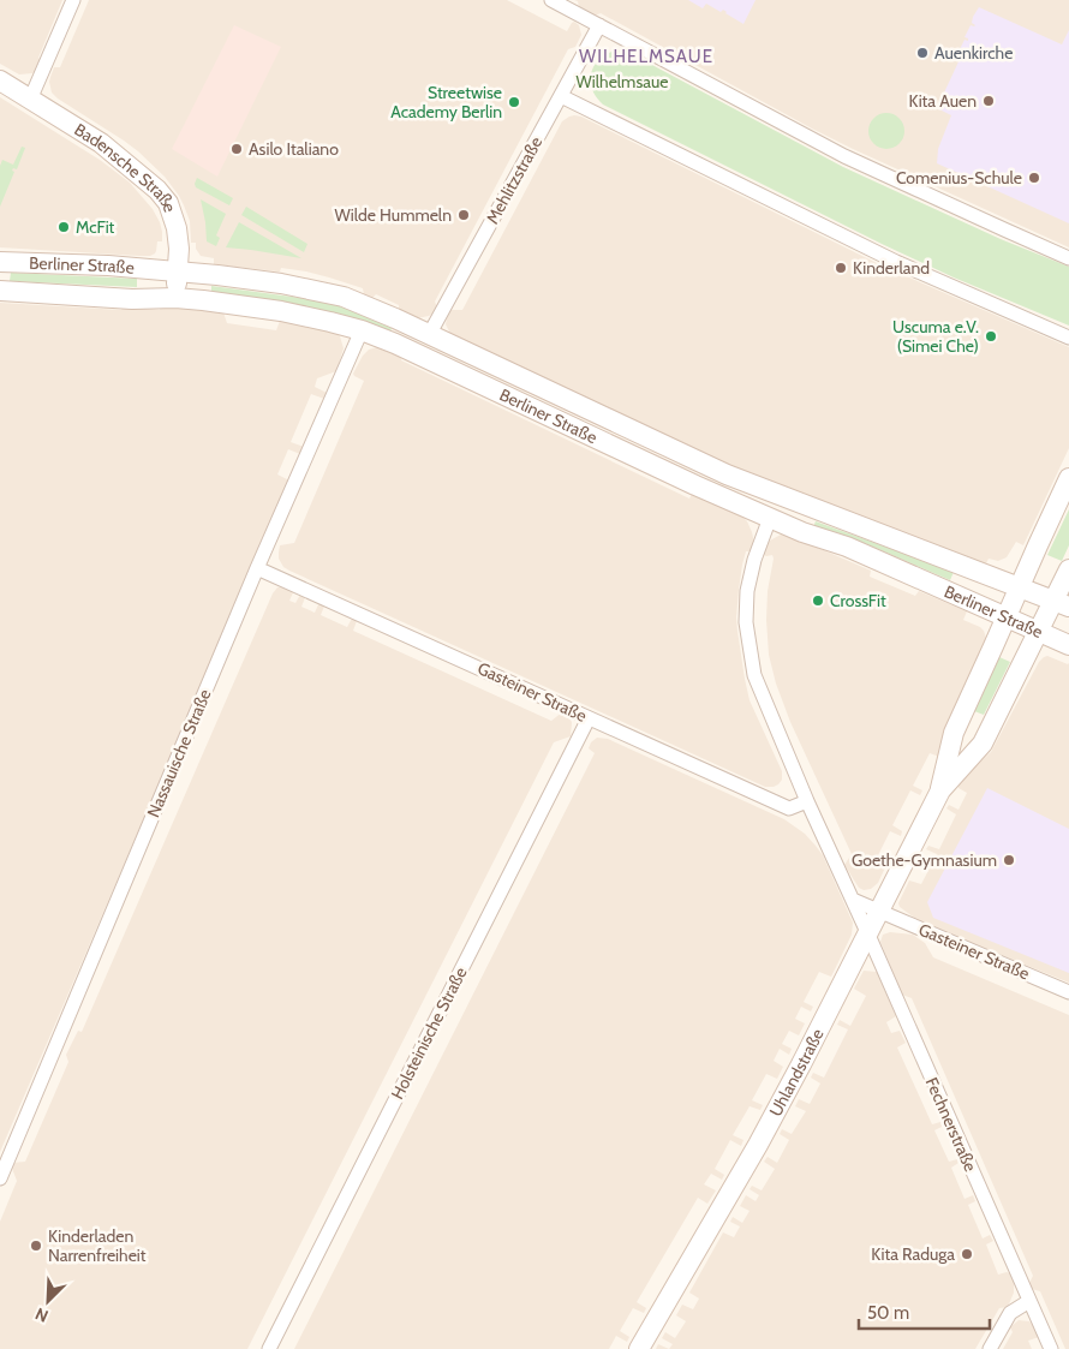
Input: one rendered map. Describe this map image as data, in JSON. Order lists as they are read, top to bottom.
{
  "streets": {
    "main road": ["Badensche Straße", "Berliner Straße", "Uhlandstraße"],
    "street": [
      "Mehlitzstraße",
      "Gasteiner Straße",
      "Nassauische Straße",
      "Holsteinische Straße",
      "Fechnerstraße"
    ]
  },
  "crossings": [
    ["Badensche Straße", "Berliner Straße"],
    ["Mehlitzstraße", "Berliner Straße"],
    ["Berliner Straße", "Nassauische Straße"],
    ["Berliner Straße", "Uhlandstraße"],
    ["Berliner Straße", "Fechnerstraße"],
    ["Gasteiner Straße", "Nassauische Straße"],
    ["Gasteiner Straße", "Holsteinische Straße"],
    ["Gasteiner Straße", "Uhlandstraße"],
    ["Gasteiner Straße", "Fechnerstraße"],
    ["Uhlandstraße", "Fechnerstraße"]
  ],
  "districts": ["WILHELMSAUE"],
  "parks": ["Wilhelmsaue"],
  "places": [
    "Auenkirche",
    "Kita Auen",
    "Streetwise Academy Berlin",
    "Asilo Italiano",
    "Comenius-Schule",
    "Wilde Hummeln",
    "McFit",
    "Kinderland",
    "Uscuma e.V. (Simei Che)",
    "CrossFit",
    "Goethe-Gymnasium",
    "Kinderladen Narrenfreiheit",
    "Kita Raduga"
  ],
  "scale_bar": "50 m",
  "north": "bottom left"
}
